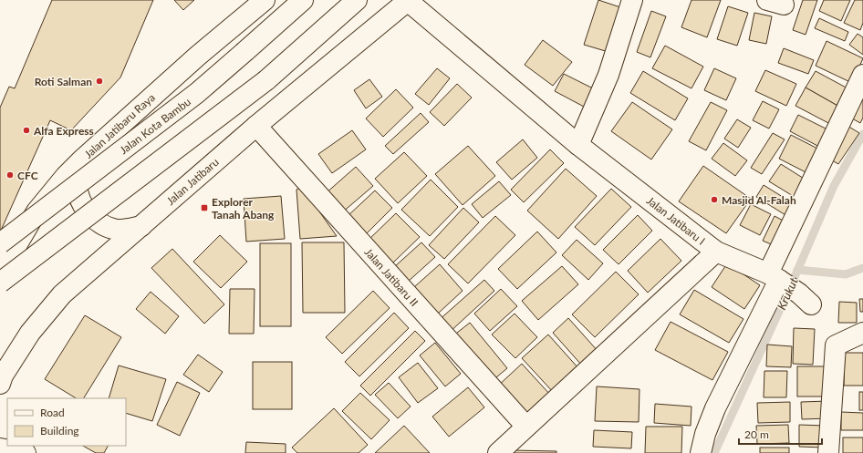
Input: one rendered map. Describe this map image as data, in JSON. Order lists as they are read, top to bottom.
{
  "streets": {
    "main road": [
      "Jalan Jatibaru Raya",
      "Jalan Kota Bambu",
      "Jalan Jatibaru",
      "Jalan Jatibaru I",
      "Jalan Jatibaru II"
    ]
  },
  "crossings": [
    ["Jalan Jatibaru", "Jalan Jatibaru I"],
    ["Jalan Jatibaru", "Jalan Jatibaru II"],
    ["Jalan Jatibaru I", "Jalan Jatibaru II"]
  ],
  "water": ["Krukut"],
  "places": {
    "other": [
      "Roti Salman",
      "Alfa Express",
      "CFC",
      "Masjid Al-Falah"
    ],
    "transit": ["Explorer Tanah Abang"]
  },
  "legend": ["Road", "Building"],
  "scale_bar": "20 m"
}
